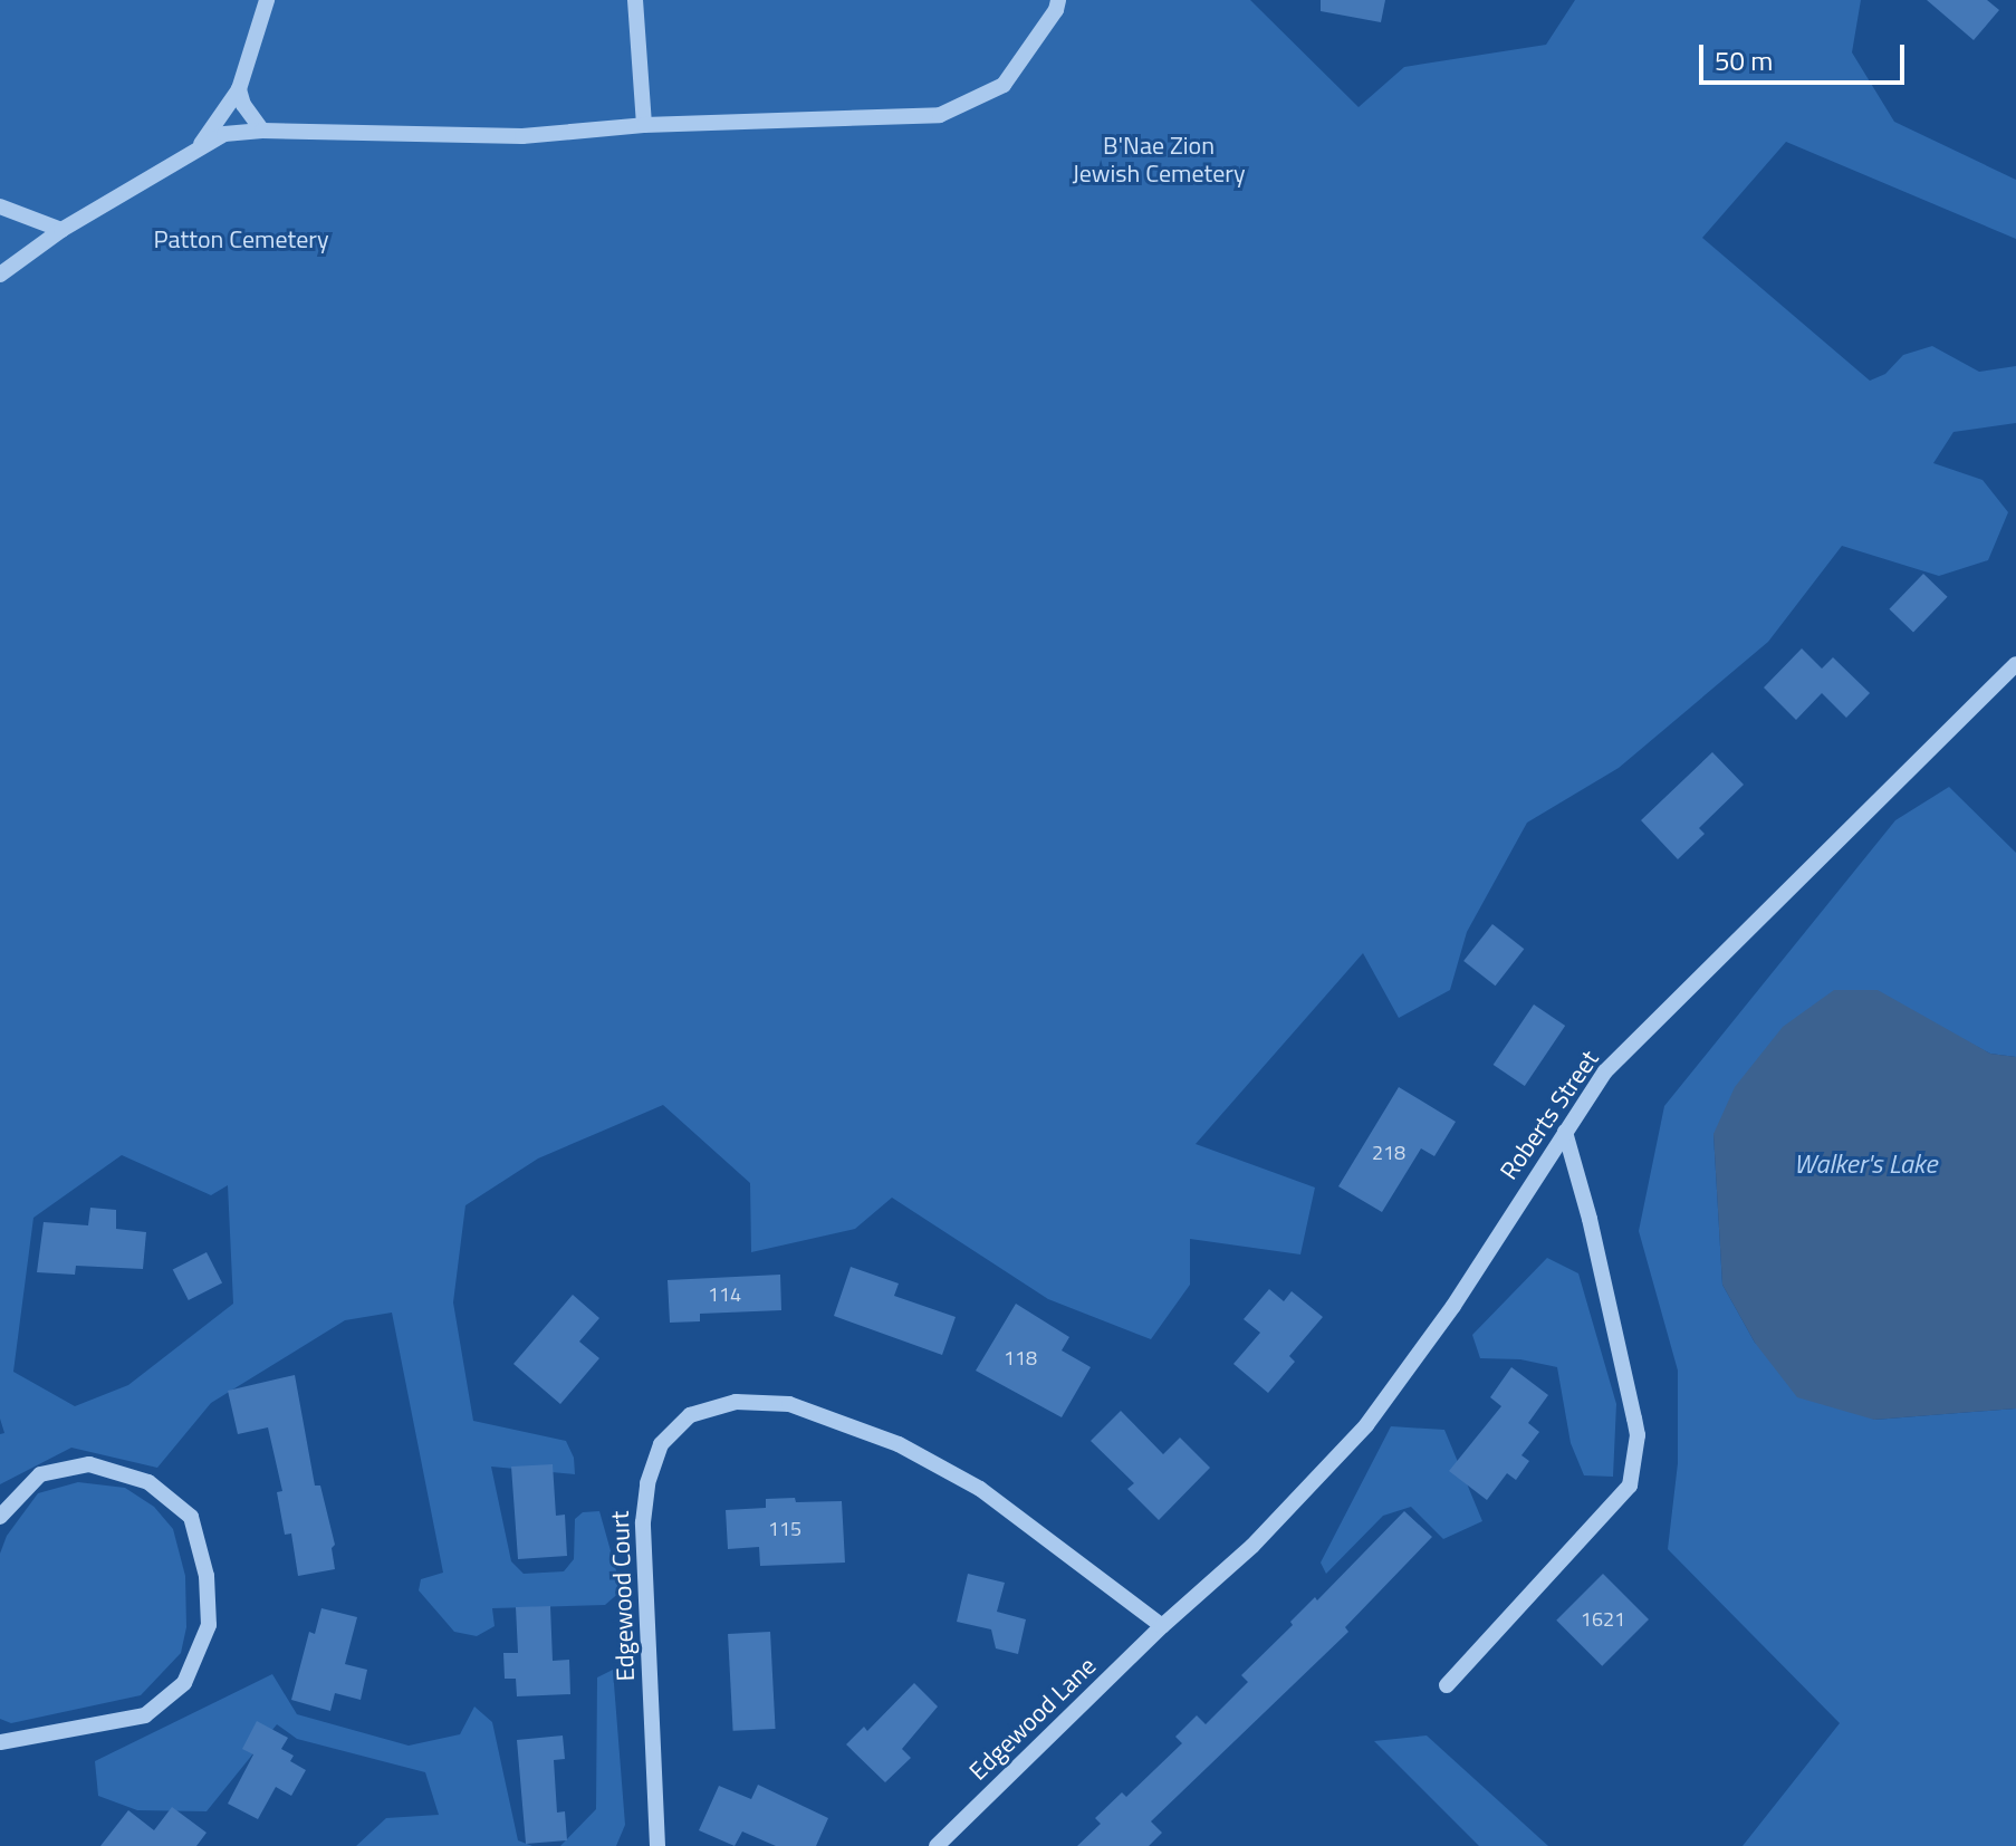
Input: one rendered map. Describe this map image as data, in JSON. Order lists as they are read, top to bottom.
{
  "streets": {
    "street": ["Roberts Street", "Edgewood Court", "Edgewood Lane"]
  },
  "crossings": [
    ["Roberts Street", "Edgewood Court"],
    ["Roberts Street", "Edgewood Lane"],
    ["Edgewood Court", "Edgewood Lane"]
  ],
  "water": ["Walker's Lake"],
  "parks": ["B'Nae Zion Jewish Cemetery", "Patton Cemetery"],
  "house_numbers": [
    "218",
    "114",
    "118",
    "115",
    "1621"
  ],
  "scale_bar": "50 m"
}
